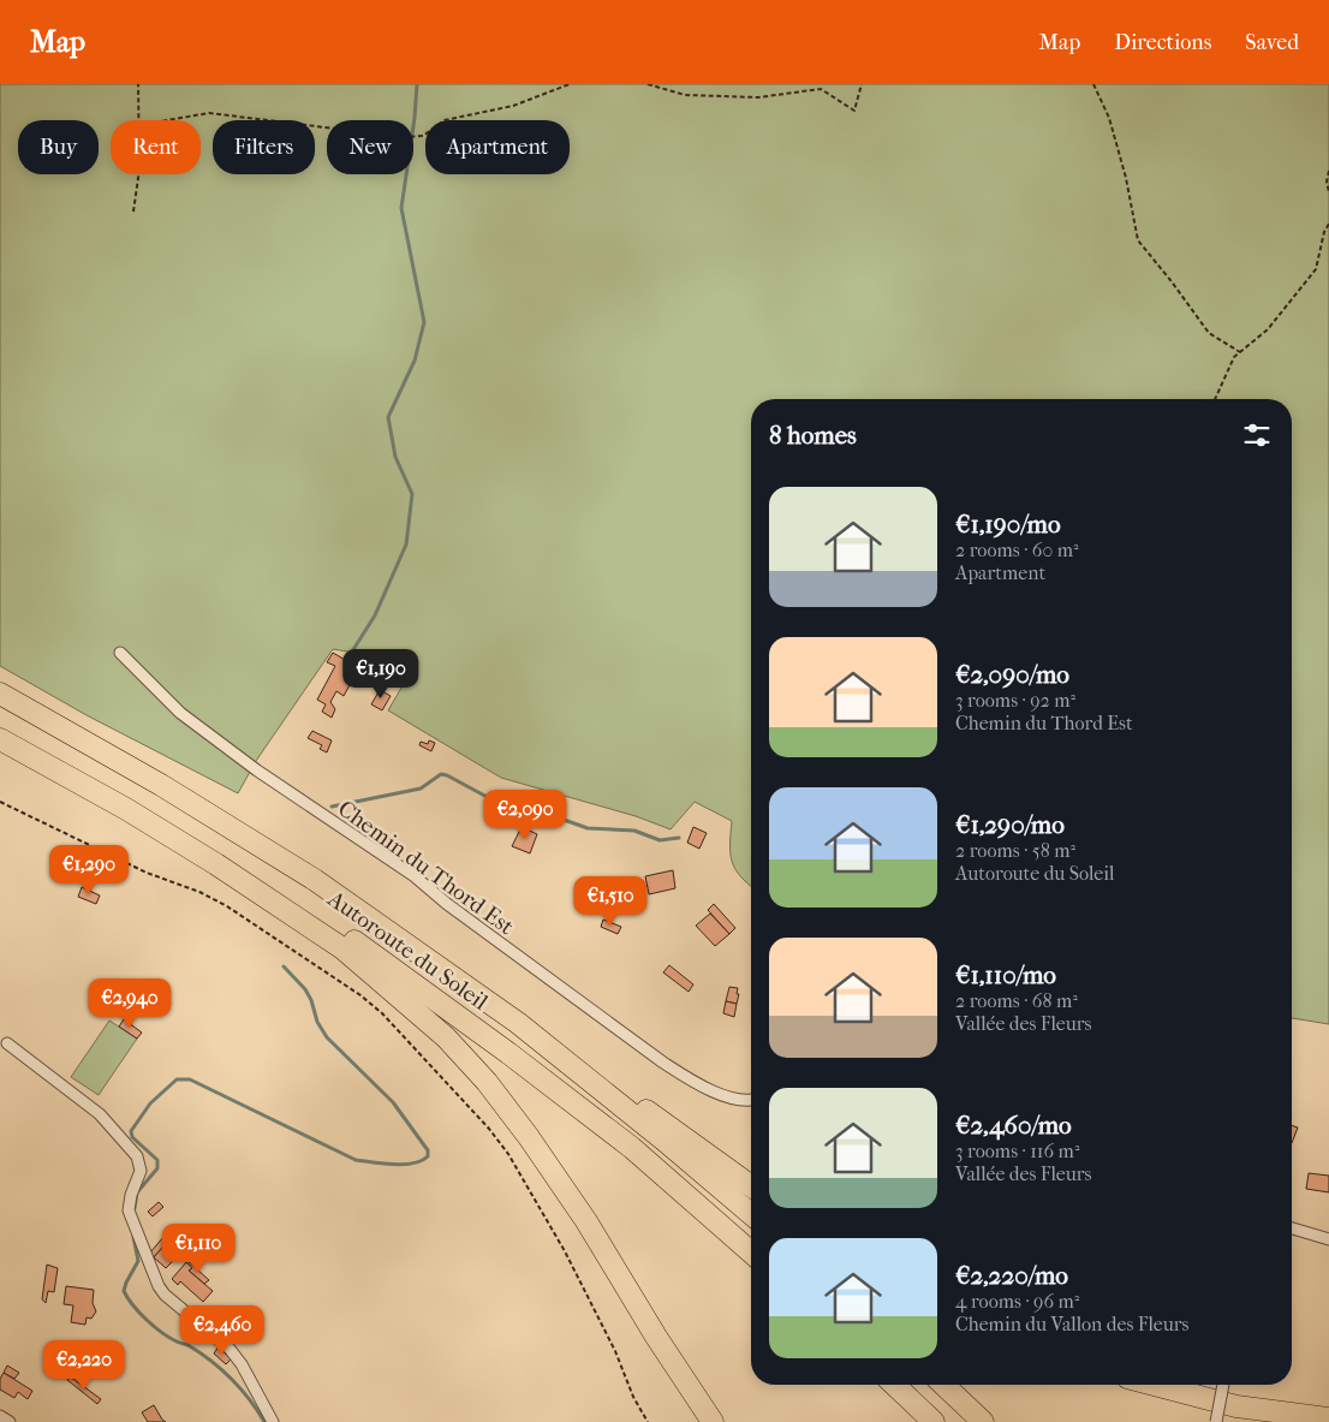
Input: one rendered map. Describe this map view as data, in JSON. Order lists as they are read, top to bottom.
{
  "streets": {
    "highway": ["Autoroute du Soleil"],
    "street": ["Chemin du Thord Est"]
  },
  "page": {
    "header": "Map",
    "nav": ["Map", "Directions", "Saved"],
    "chip": [
      "Buy",
      "Rent",
      "Filters",
      "New",
      "Apartment"
    ],
    "heading": "8 homes",
    "list": [
      {
        "name": "€1,190/mo",
        "note": "2 rooms · 60 m² · Apartment"
      },
      {
        "name": "€2,090/mo",
        "note": "3 rooms · 92 m² · Chemin du Thord Est"
      },
      {
        "name": "€1,290/mo",
        "note": "2 rooms · 58 m² · Autoroute du Soleil"
      },
      {
        "name": "€1,110/mo",
        "note": "2 rooms · 68 m² · Vallée des Fleurs"
      },
      {
        "name": "€2,460/mo",
        "note": "3 rooms · 116 m² · Vallée des Fleurs"
      },
      {
        "name": "€2,220/mo",
        "note": "4 rooms · 96 m² · Chemin du Vallon des Fleurs"
      }
    ],
    "price": [
      "€1,190",
      "€2,090",
      "€1,290",
      "€1,510",
      "€2,940",
      "€1,110",
      "€2,460",
      "€2,220"
    ]
  }
}
